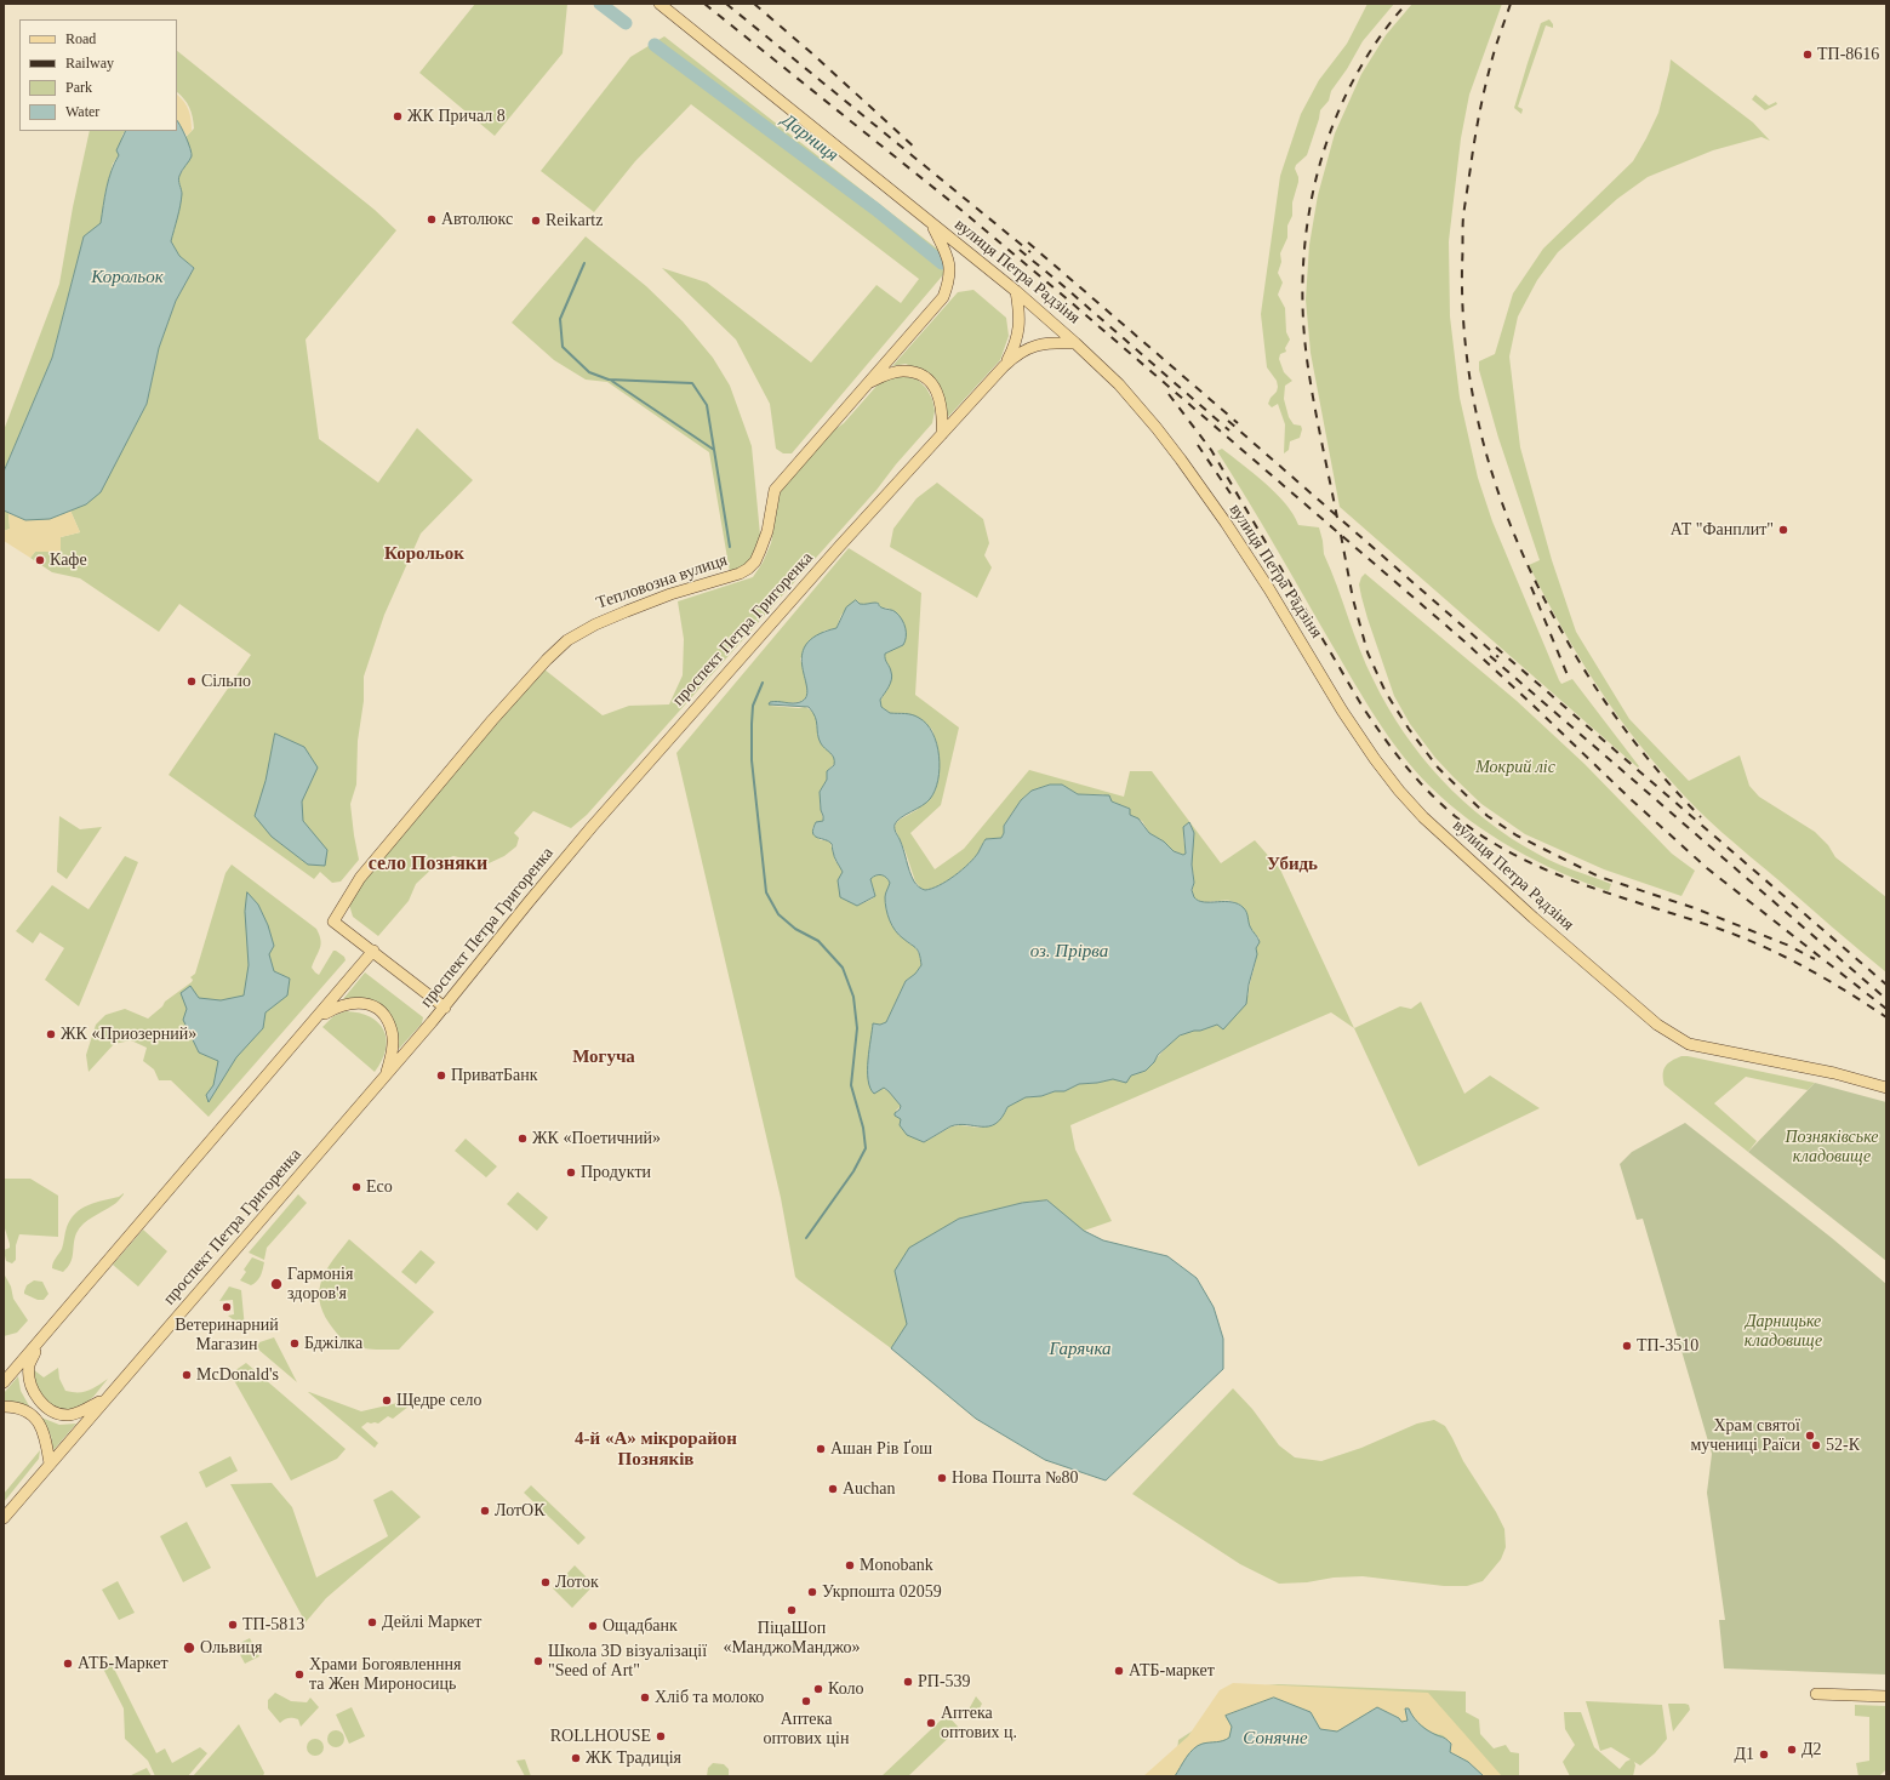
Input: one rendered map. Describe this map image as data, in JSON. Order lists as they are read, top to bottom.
{
  "streets": {
    "main road": ["вулиця Петра Радзіня", "Тепловозна вулиця", "проспект Петра Григоренка"]
  },
  "crossings": [
    ["вулиця Петра Радзіня", "Тепловозна вулиця"],
    ["вулиця Петра Радзіня", "проспект Петра Григоренка"]
  ],
  "districts": [
    "Корольок",
    "село Позняки",
    "Убидь",
    "Могуча",
    "4-й «А» мікрорайон Позняків"
  ],
  "water": [
    "Дарниця",
    "Корольок",
    "оз. Прірва",
    "Гарячка",
    "Сонячне"
  ],
  "parks": ["Мокрий ліс", "Позняківське кладовище", "Дарницьке кладовище"],
  "places": [
    "ТП-8616",
    "ЖК Причал 8",
    "Автолюкс",
    "Reikartz",
    "АТ \"Фанплит\"",
    "Кафе",
    "Сільпо",
    "ЖК «Приозерний»",
    "ПриватБанк",
    "ЖК «Поетичний»",
    "Продукти",
    "Eco",
    "Гармонія здоров'я",
    "Ветеринарний Магазин",
    "Бджілка",
    "ТП-3510",
    "McDonald's",
    "Щедре село",
    "Храм святої мучениці Раїси",
    "52-К",
    "Ашан Рів Ґош",
    "Нова Пошта №80",
    "Auchan",
    "ЛотОК",
    "Monobank",
    "Лоток",
    "Укрпошта 02059",
    "ПіцаШоп «МанджоМанджо»",
    "Дейлі Маркет",
    "ТП-5813",
    "Ощадбанк",
    "Ольвиця",
    "Школа 3D візуалізації \"Seed of Art\"",
    "АТБ-Маркет",
    "АТБ-маркет",
    "Храми Богоявленння та Жен Мироносиць",
    "РП-539",
    "Коло",
    "Хліб та молоко",
    "Аптека оптових цін",
    "Аптека оптових ц.",
    "ROLLHOUSE",
    "Д2",
    "Д1",
    "ЖК Традиція"
  ],
  "legend": [
    "Road",
    "Railway",
    "Park",
    "Water"
  ]
}
